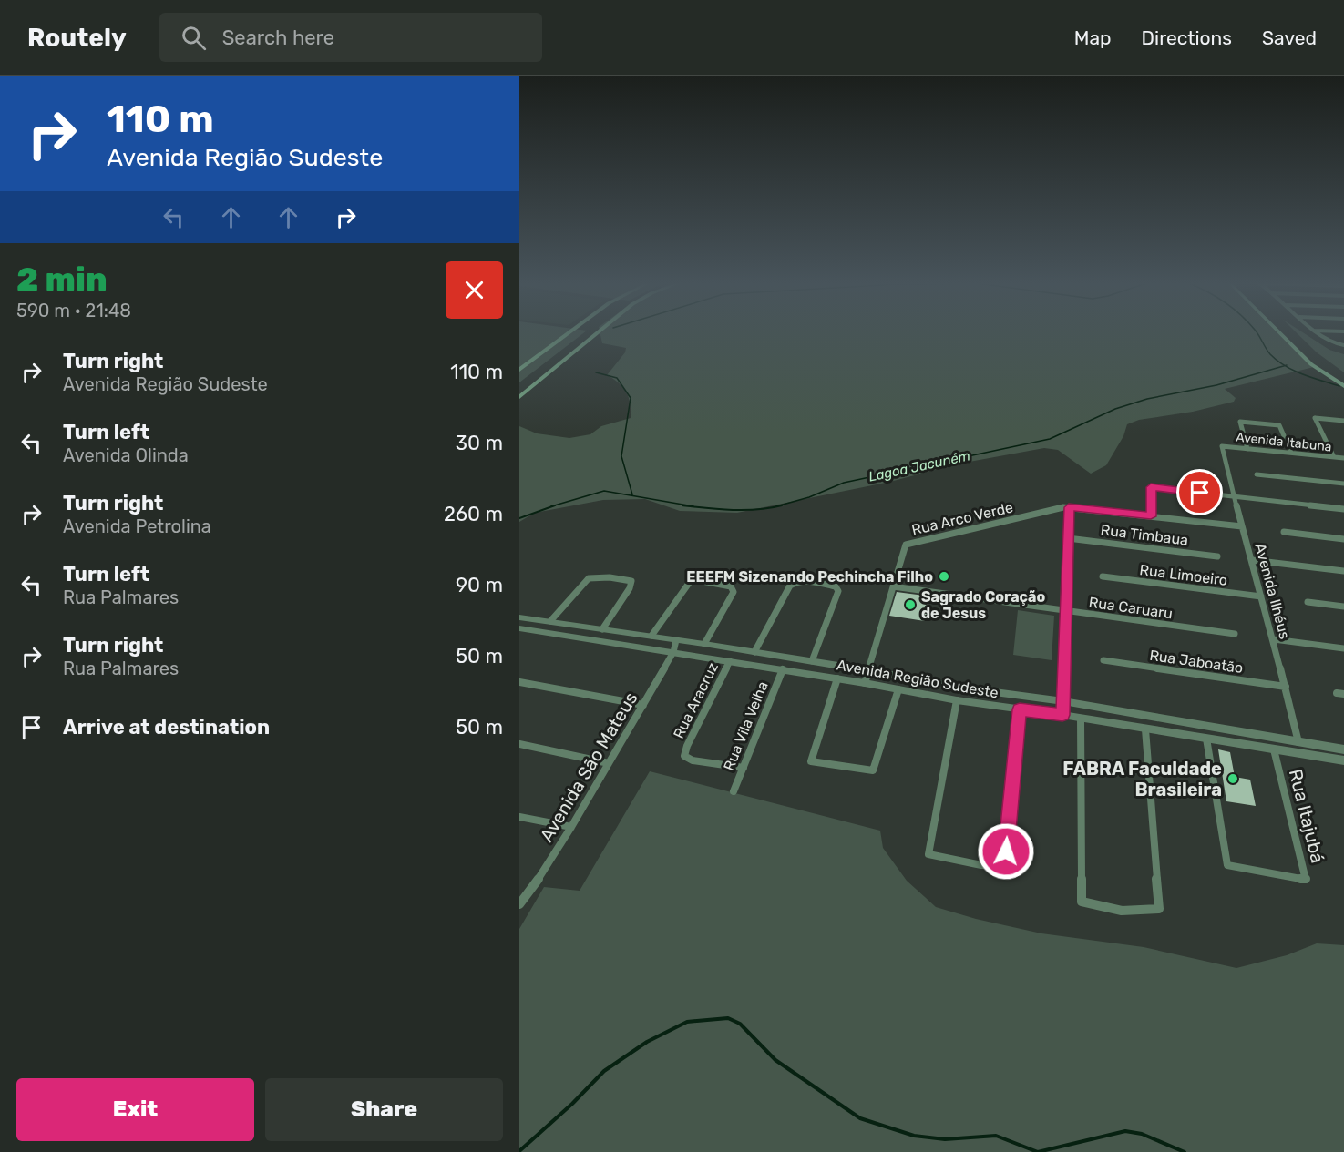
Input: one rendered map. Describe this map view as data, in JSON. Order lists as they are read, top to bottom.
{
  "streets": {
    "street": [
      "Avenida Itabuna",
      "Rua Arco Verde",
      "Rua Timbaua",
      "Rua Limoeiro",
      "Avenida Ilhéus",
      "Rua Caruaru",
      "Rua Jaboatão",
      "Avenida Região Sudeste",
      "Rua Aracruz",
      "Rua Vila Velha",
      "Avenida São Mateus",
      "Rua Itajubá"
    ]
  },
  "crossings": [
    ["Avenida Itabuna", "Avenida Ilhéus"],
    ["Rua Arco Verde", "Rua Caruaru"],
    ["Rua Arco Verde", "Avenida Região Sudeste"],
    ["Rua Limoeiro", "Avenida Ilhéus"],
    ["Avenida Ilhéus", "Rua Jaboatão"],
    ["Avenida Ilhéus", "Avenida Região Sudeste"],
    ["Avenida Região Sudeste", "Rua Aracruz"],
    ["Avenida Região Sudeste", "Rua Vila Velha"],
    ["Avenida Região Sudeste", "Avenida São Mateus"],
    ["Avenida Região Sudeste", "Rua Itajubá"],
    ["Rua Aracruz", "Rua Vila Velha"]
  ],
  "water": ["Lagoa Jacuném"],
  "places": ["EEEFM Sizenando Pechincha Filho", "Sagrado Coração de Jesus", "FABRA Faculdade Brasileira"],
  "page": {
    "header": "Routely",
    "search": "Search here",
    "nav": ["Map", "Directions", "Saved"],
    "turn": ["110 m", "Avenida Região Sudeste"],
    "heading": ["2 min", "590 m · 21:48"],
    "list": [
      {
        "name": "Turn right",
        "note": "Avenida Região Sudeste",
        "value": "110 m"
      },
      {
        "name": "Turn left",
        "note": "Avenida Olinda",
        "value": "30 m"
      },
      {
        "name": "Turn right",
        "note": "Avenida Petrolina",
        "value": "260 m"
      },
      {
        "name": "Turn left",
        "note": "Rua Palmares",
        "value": "90 m"
      },
      {
        "name": "Turn right",
        "note": "Rua Palmares",
        "value": "50 m"
      },
      {
        "name": "Arrive at destination",
        "value": "50 m"
      }
    ],
    "buttons": ["Exit", "Share"]
  }
}
